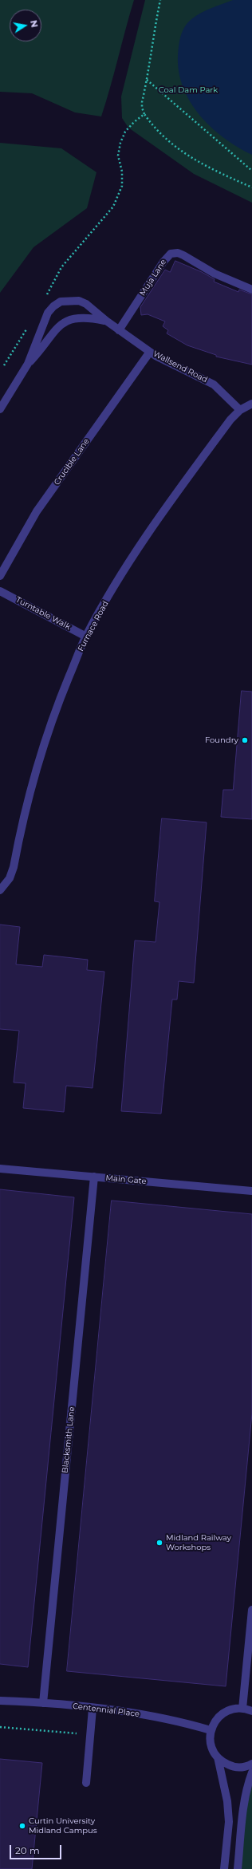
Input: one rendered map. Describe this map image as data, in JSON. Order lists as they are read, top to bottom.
{
  "streets": {
    "street": [
      "Muja Lane",
      "Wallsend Road",
      "Crucible Lane",
      "Turntable Walk",
      "Furnace Road",
      "Main Gate",
      "Blacksmith Lane",
      "Centennial Place"
    ]
  },
  "crossings": [
    ["Muja Lane", "Wallsend Road"],
    ["Wallsend Road", "Crucible Lane"],
    ["Wallsend Road", "Furnace Road"],
    ["Turntable Walk", "Furnace Road"],
    ["Main Gate", "Blacksmith Lane"],
    ["Blacksmith Lane", "Centennial Place"]
  ],
  "parks": ["Coal Dam Park"],
  "places": ["Foundry", "Midland Railway Workshops", "Curtin University Midland Campus"],
  "scale_bar": "20 m",
  "north": "right"
}
